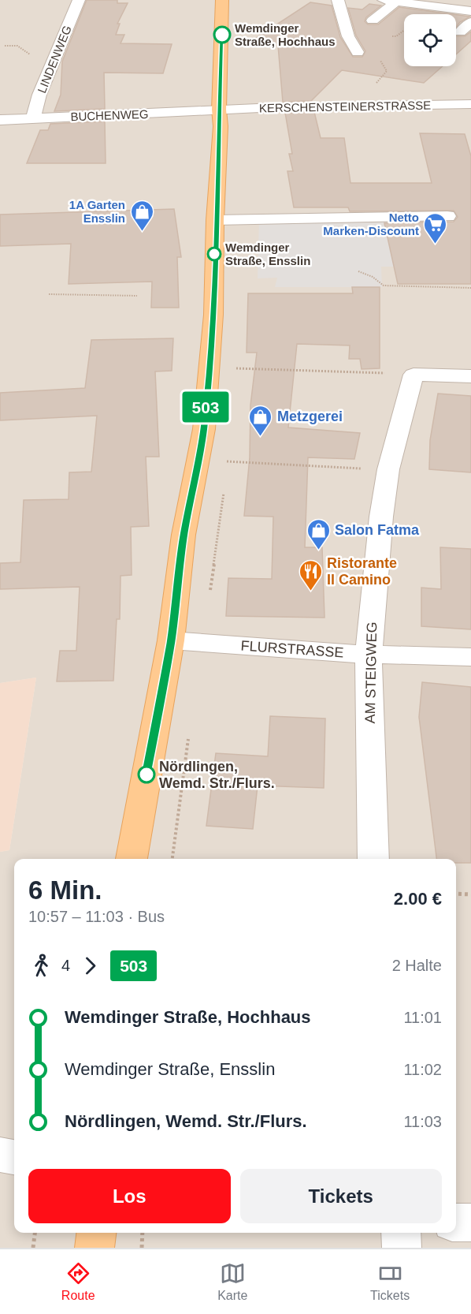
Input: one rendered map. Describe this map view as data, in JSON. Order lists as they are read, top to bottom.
{
  "streets": {
    "street": [
      "LINDENWEG",
      "KERSCHENSTEINERSTRASSE",
      "BUCHENWEG",
      "FLURSTRASSE",
      "AM STEIGWEG"
    ]
  },
  "crossings": [
    ["LINDENWEG", "BUCHENWEG"],
    ["KERSCHENSTEINERSTRASSE", "BUCHENWEG"],
    ["FLURSTRASSE", "AM STEIGWEG"]
  ],
  "places": {
    "other": ["Wemdinger Straße, Hochhaus", "Wemdinger Straße, Ensslin", "Nördlingen, Wemd. Str./Flurs."],
    "shop": ["1A Garten Ensslin", "Metzgerei", "Salon Fatma"],
    "supermarket": ["Netto Marken-Discount"],
    "restaurant": ["Ristorante Il Camino"]
  },
  "lines": ["bus line 503"],
  "page": {
    "on_map": "503",
    "heading": ["6 Min.", "10:57 – 11:03 · Bus", "2.00 €"],
    "legs": ["4", "503", "2 Halte"],
    "list": [
      {
        "name": "Wemdinger Straße, Hochhaus",
        "value": "11:01"
      },
      {
        "name": "Wemdinger Straße, Ensslin",
        "value": "11:02"
      },
      {
        "name": "Nördlingen, Wemd. Str./Flurs.",
        "value": "11:03"
      }
    ],
    "buttons": ["Los", "Tickets"],
    "tabs": ["Route", "Karte", "Tickets"]
  }
}
